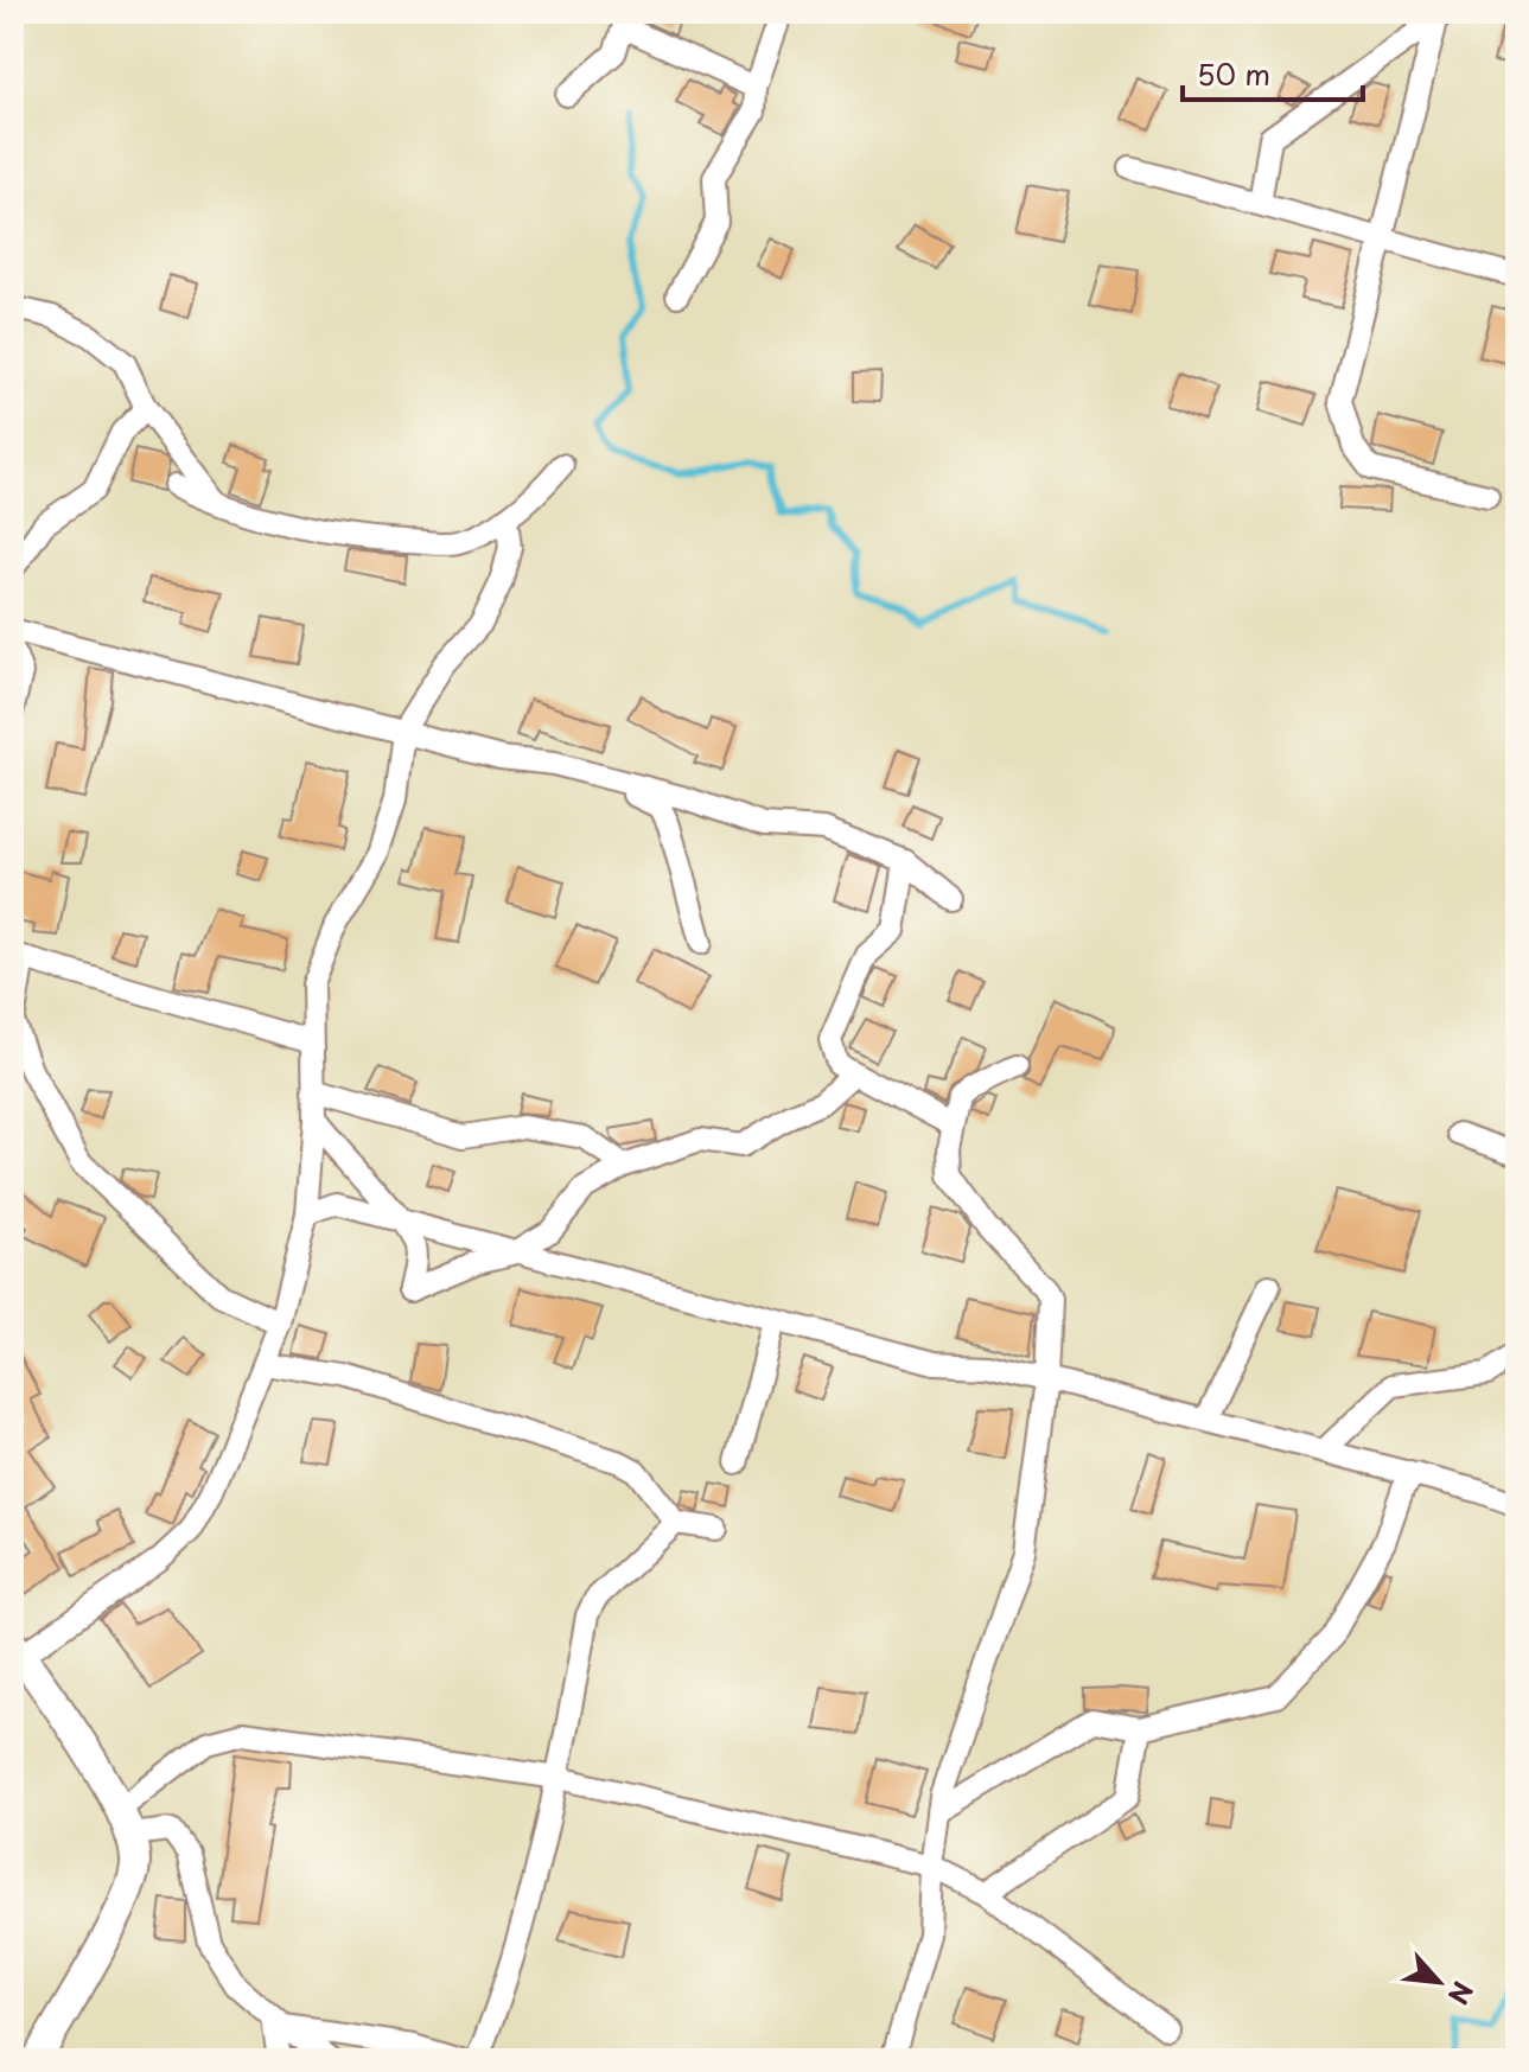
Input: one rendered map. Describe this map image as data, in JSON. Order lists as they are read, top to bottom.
{
  "scale_bar": "50 m",
  "north": "bottom right"
}
